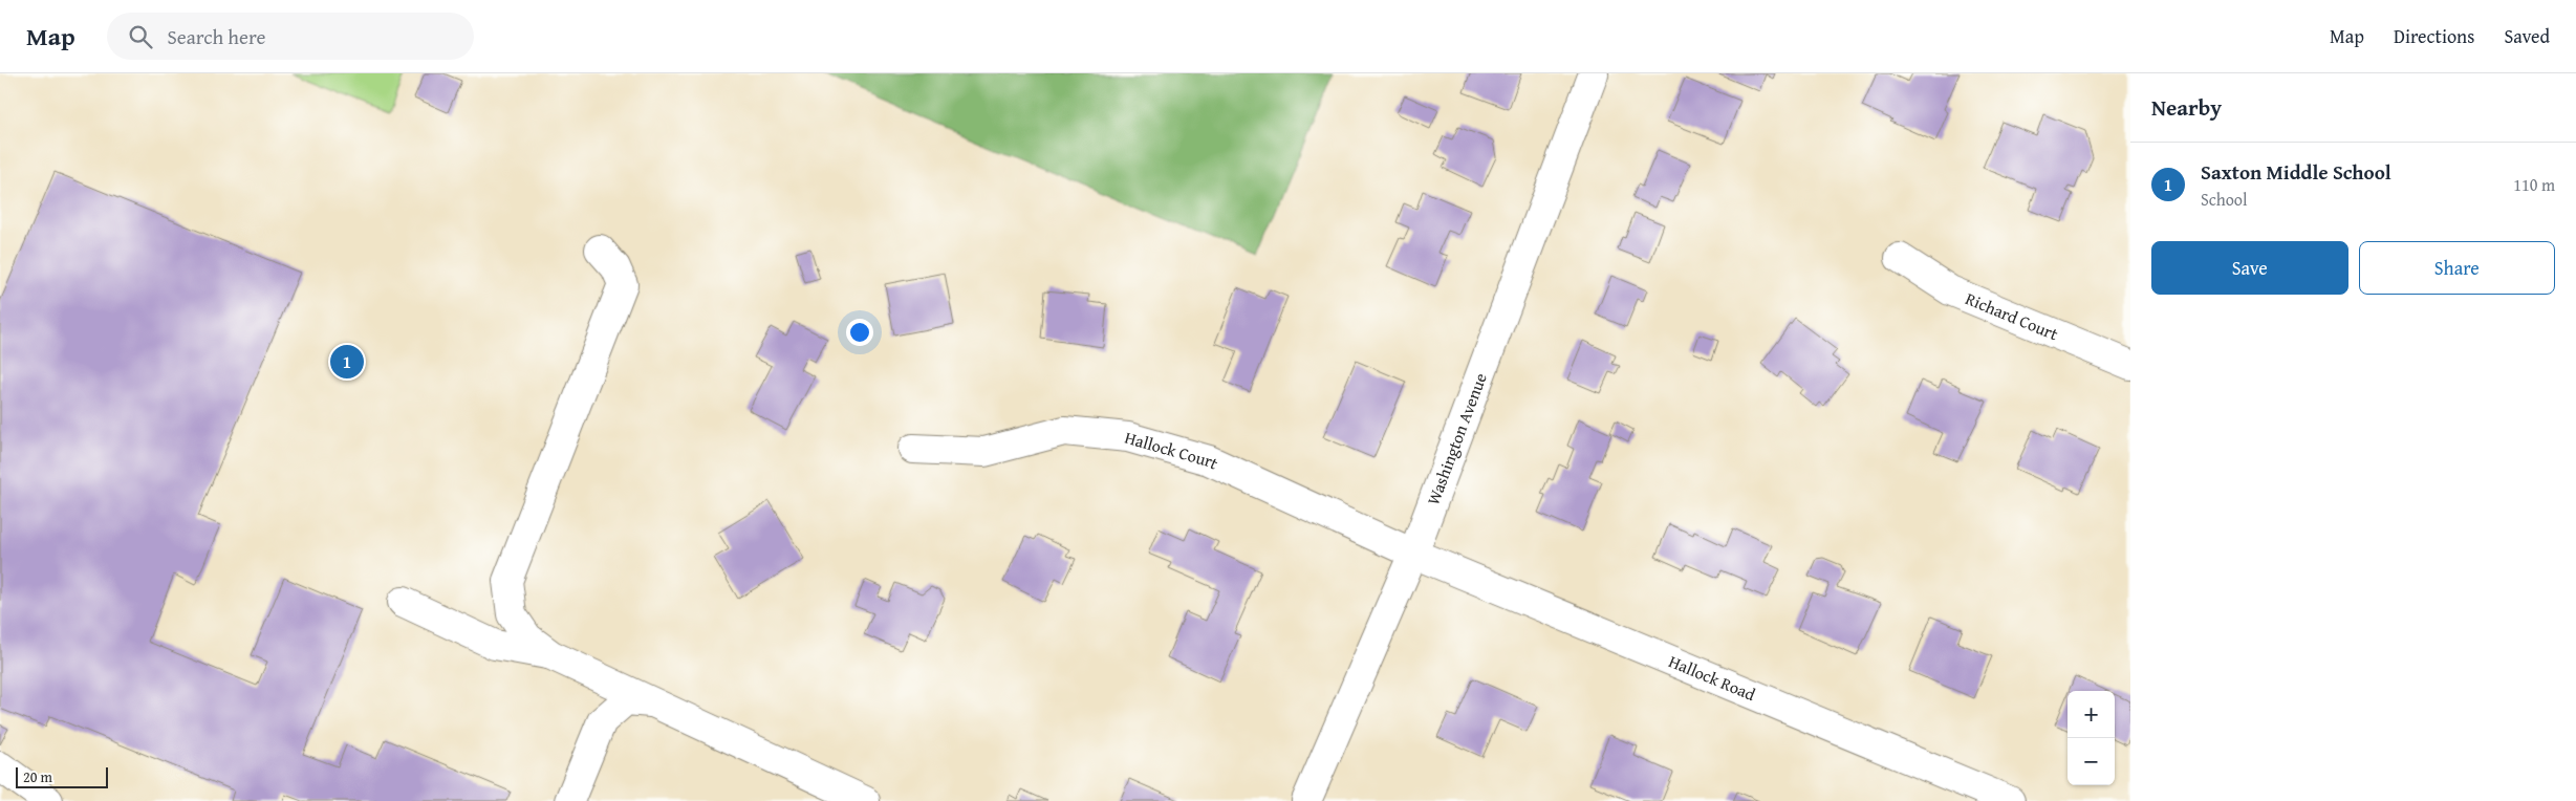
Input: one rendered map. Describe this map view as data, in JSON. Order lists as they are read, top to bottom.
{
  "streets": {
    "street": [
      "Richard Court",
      "Washington Avenue",
      "Hallock Court",
      "Hallock Road"
    ]
  },
  "crossings": [
    ["Washington Avenue", "Hallock Court"],
    ["Washington Avenue", "Hallock Road"],
    ["Hallock Court", "Hallock Road"]
  ],
  "scale_bar": "20 m",
  "page": {
    "header": "Map",
    "search": "Search here",
    "nav": ["Map", "Directions", "Saved"],
    "heading": "Nearby",
    "list": [
      {
        "mark": "1",
        "name": "Saxton Middle School",
        "note": "School",
        "value": "110 m"
      }
    ],
    "buttons": ["Save", "Share"],
    "pins": "1",
    "map_buttons": ["+", "−"],
    "scale": "20 m"
  }
}
